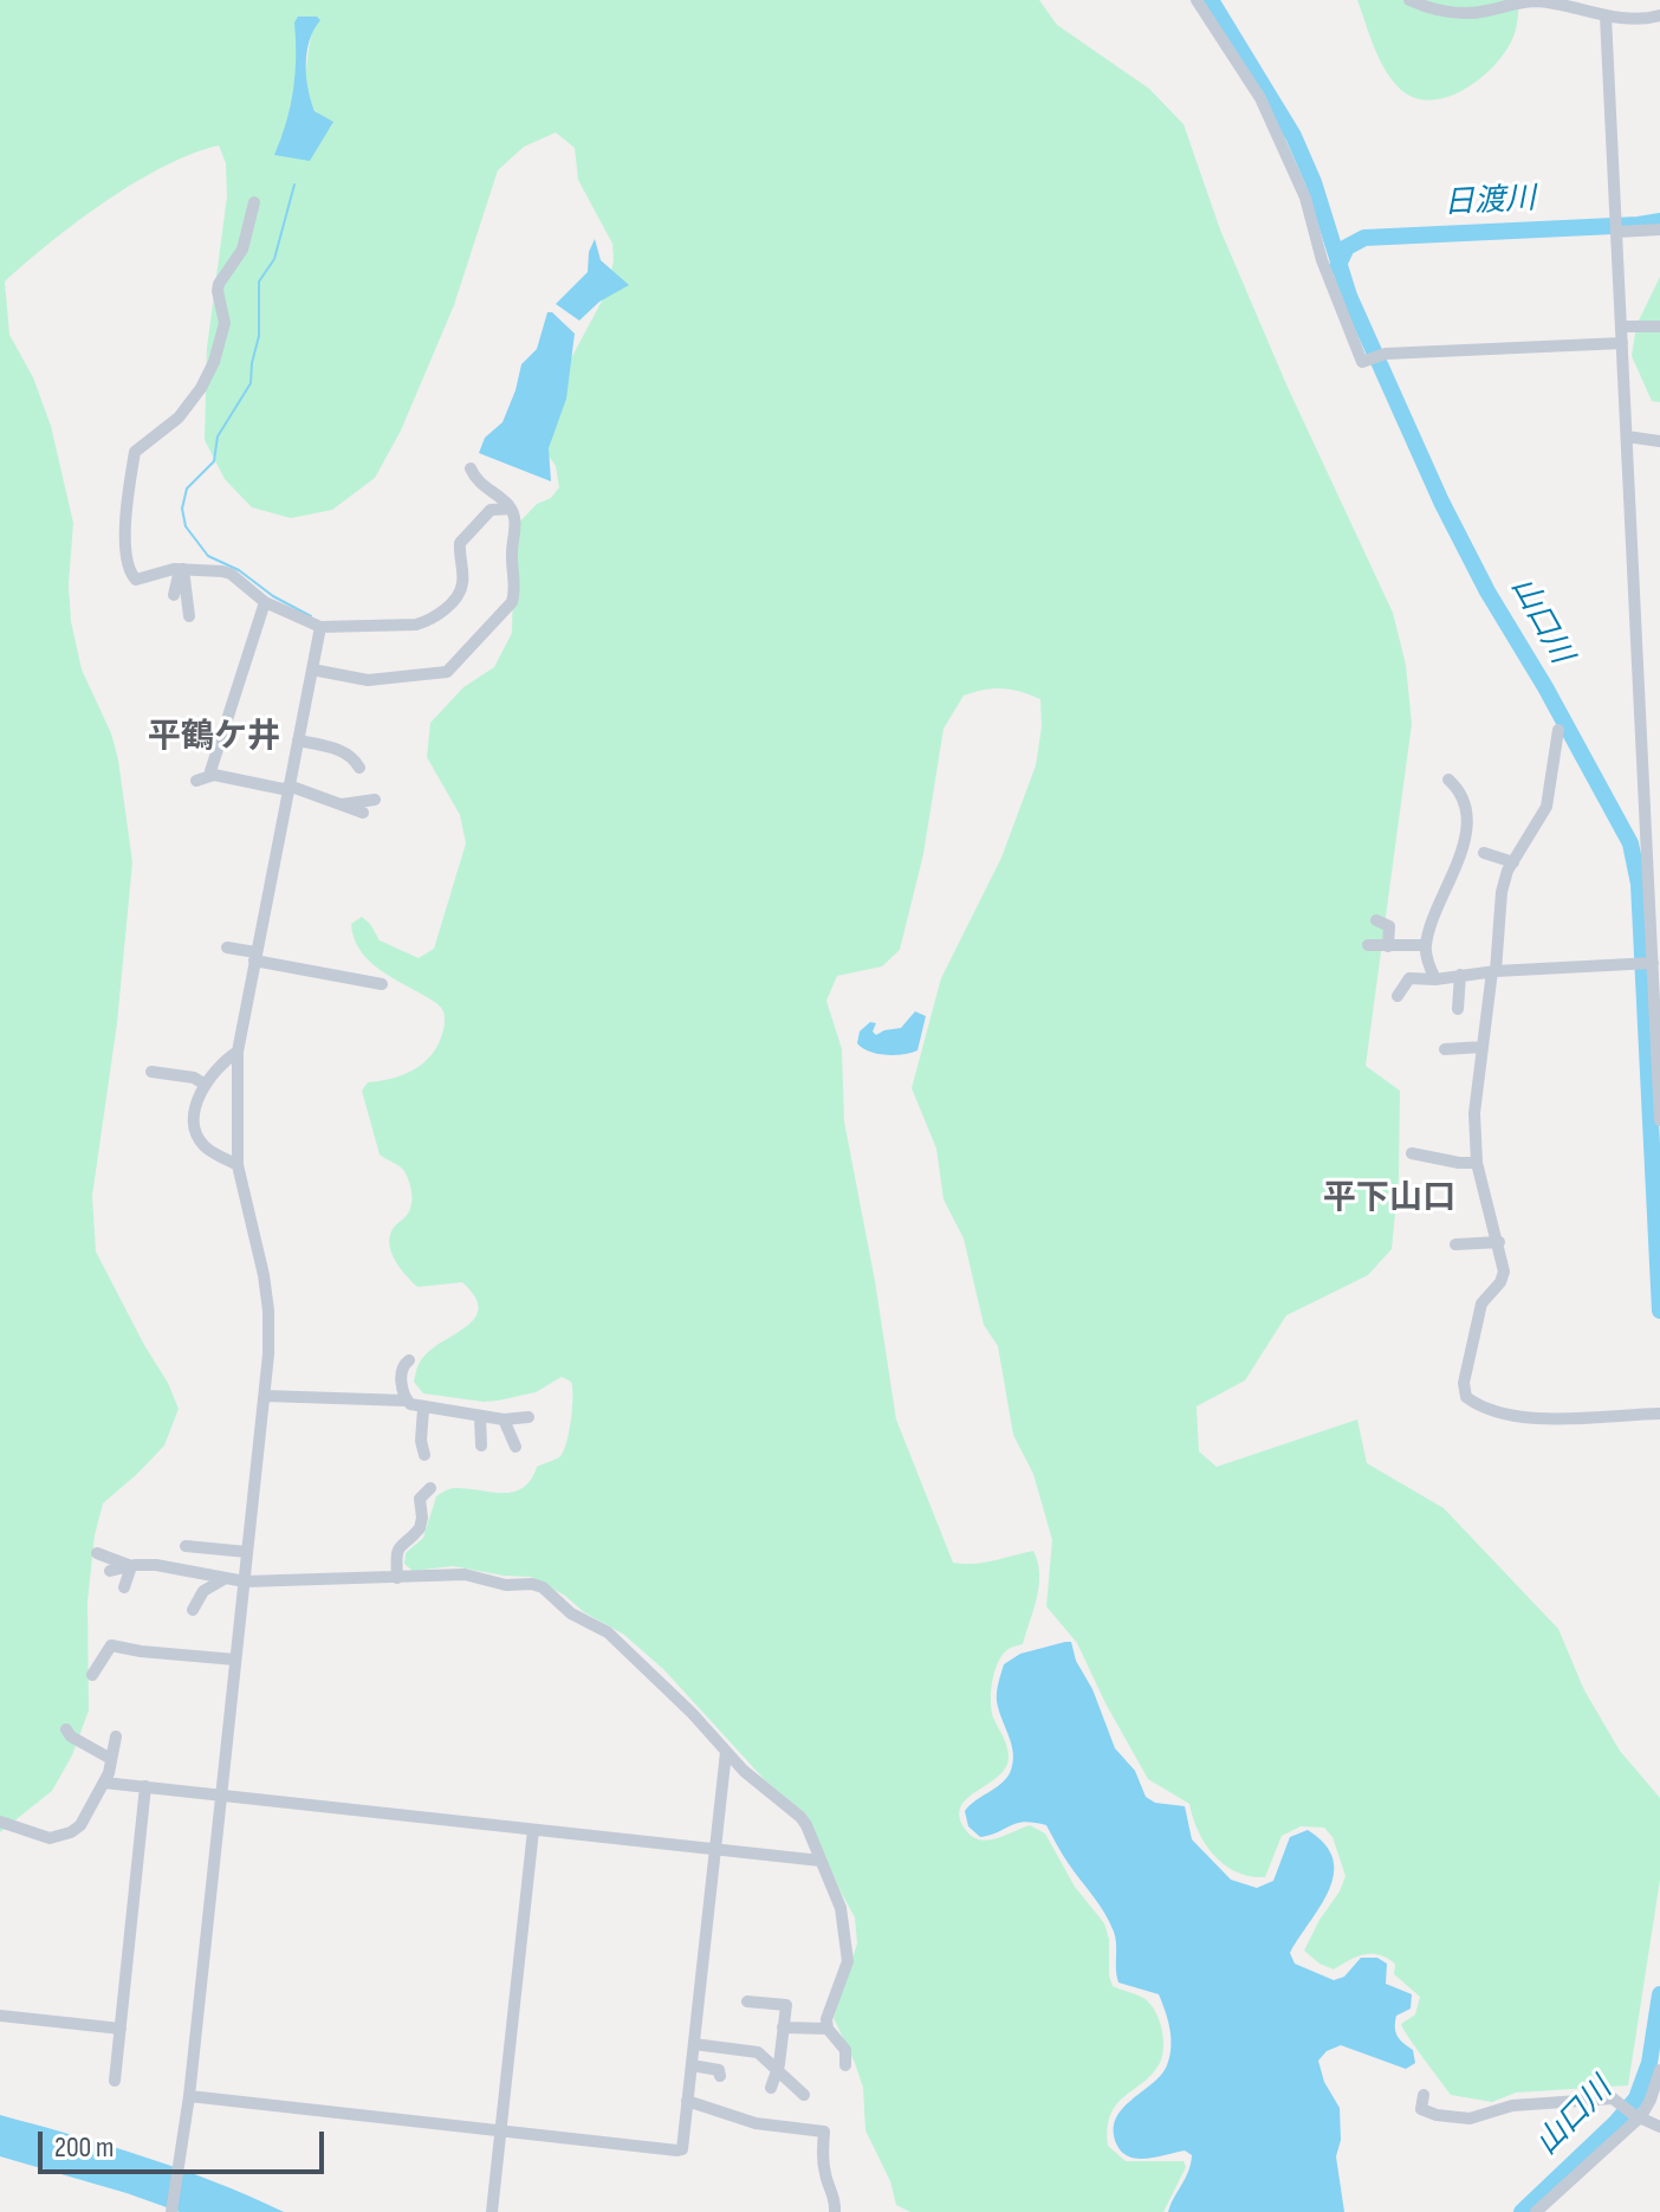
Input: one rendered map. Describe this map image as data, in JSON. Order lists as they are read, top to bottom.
{
  "districts": ["平鶴ケ井", "平下山口"],
  "water": ["日渡川", "山口川"],
  "scale_bar": "200 m"
}
